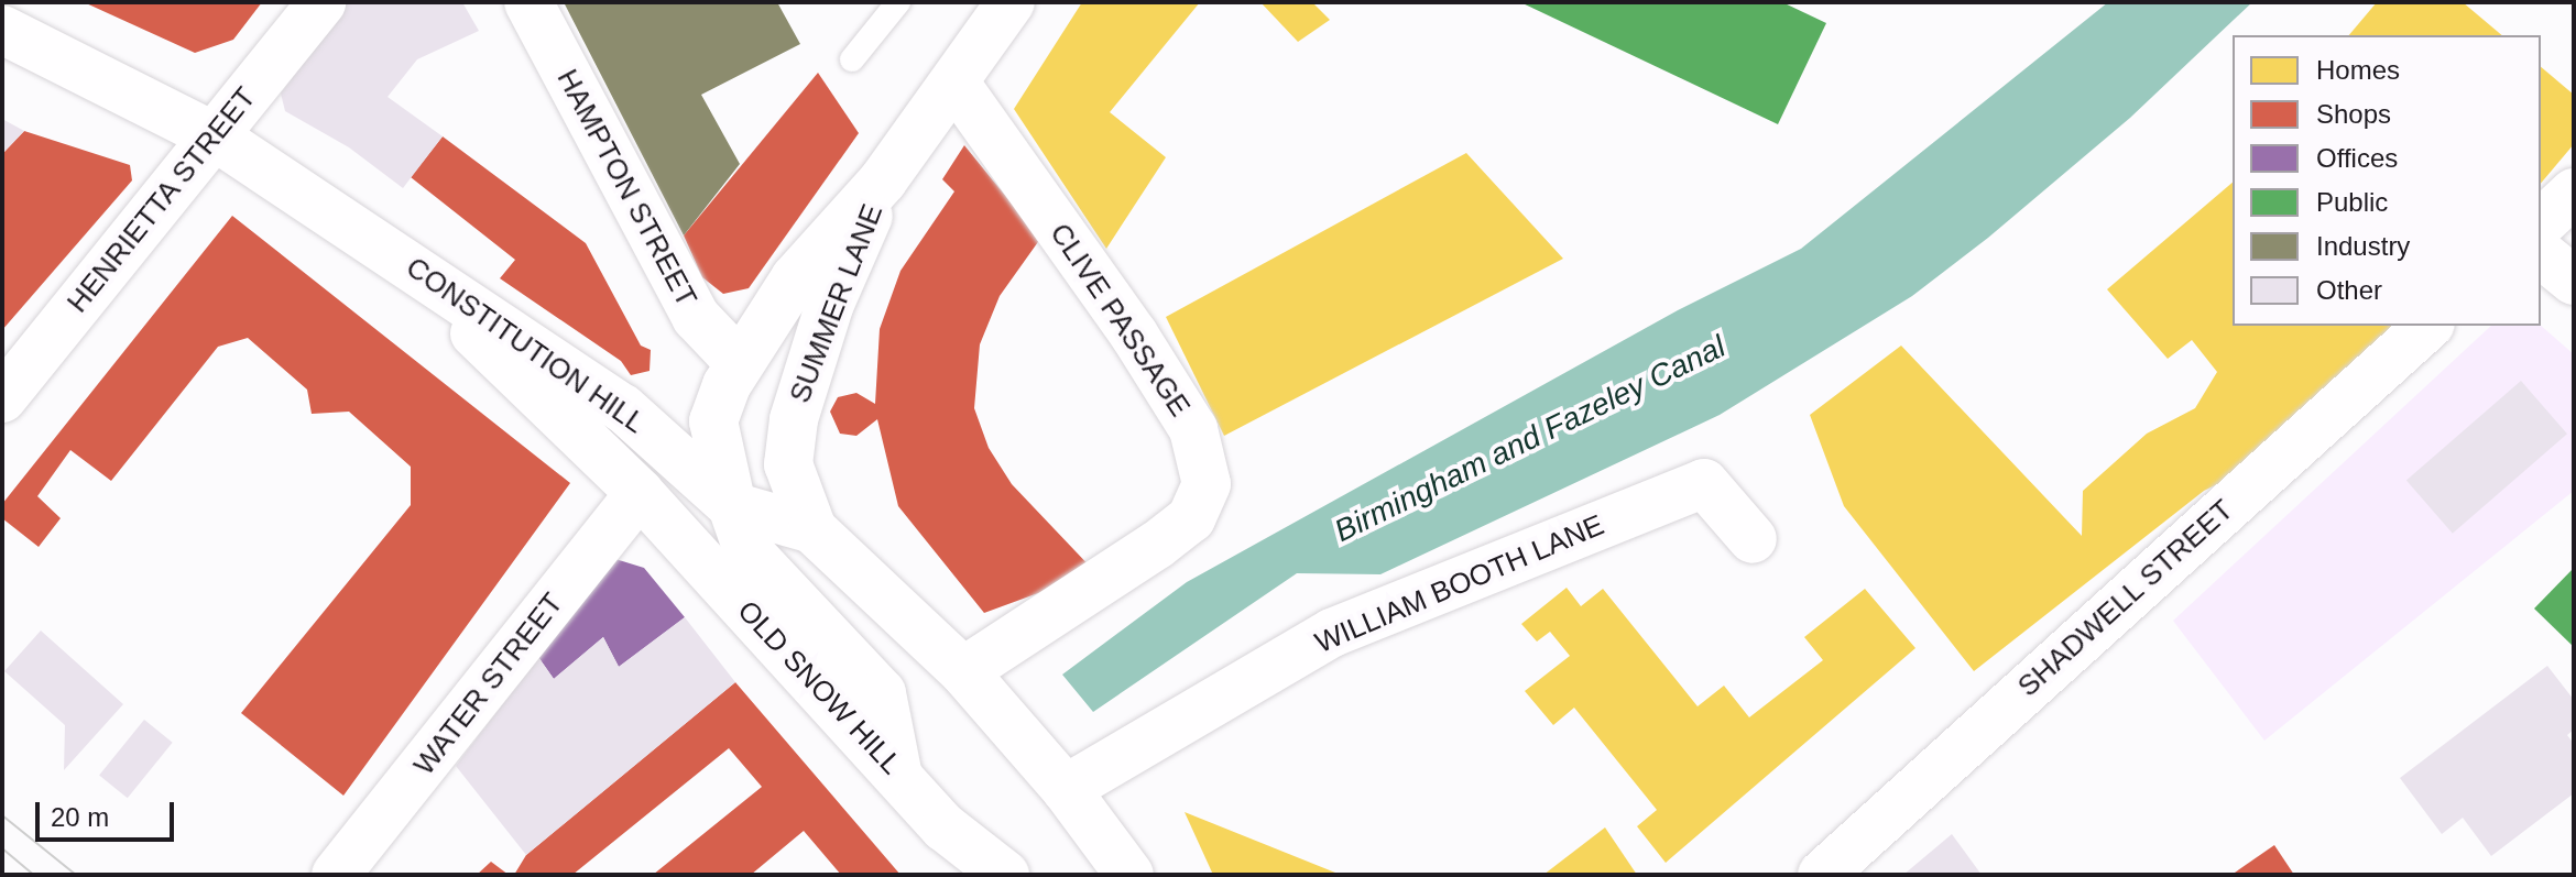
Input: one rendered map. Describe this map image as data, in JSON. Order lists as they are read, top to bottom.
{
  "streets": {
    "street": [
      "HAMPTON STREET",
      "HENRIETTA STREET",
      "SUMMER LANE",
      "CLIVE PASSAGE",
      "CONSTITUTION HILL",
      "WILLIAM BOOTH LANE",
      "SHADWELL STREET",
      "WATER STREET",
      "OLD SNOW HILL"
    ]
  },
  "crossings": [
    ["HAMPTON STREET", "SUMMER LANE"],
    ["HENRIETTA STREET", "CONSTITUTION HILL"],
    ["SUMMER LANE", "CLIVE PASSAGE"],
    ["SUMMER LANE", "CONSTITUTION HILL"],
    ["CLIVE PASSAGE", "CONSTITUTION HILL"],
    ["CONSTITUTION HILL", "WILLIAM BOOTH LANE"],
    ["CONSTITUTION HILL", "WATER STREET"],
    ["CONSTITUTION HILL", "OLD SNOW HILL"],
    ["WATER STREET", "OLD SNOW HILL"]
  ],
  "water": ["Birmingham and Fazeley Canal"],
  "legend": [
    "Homes",
    "Shops",
    "Offices",
    "Public",
    "Industry",
    "Other"
  ],
  "scale_bar": "20 m"
}
